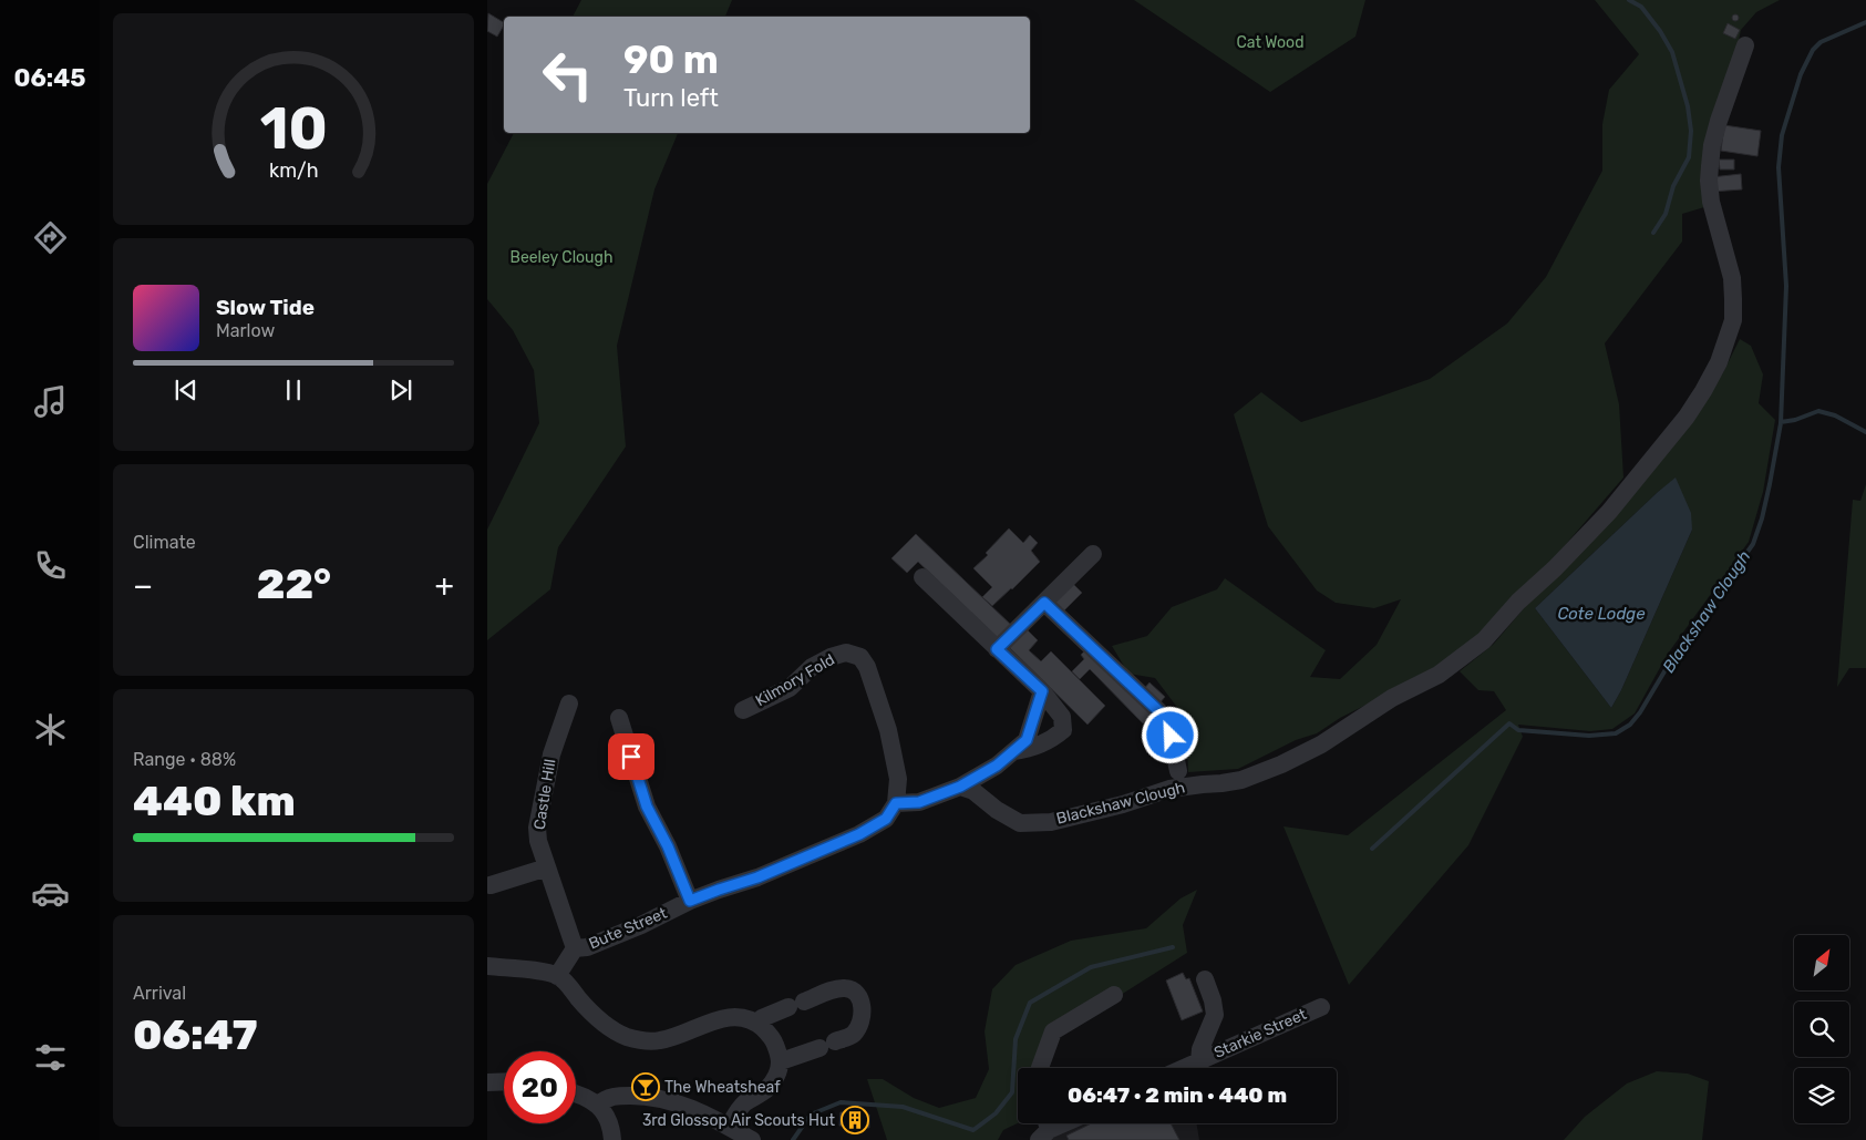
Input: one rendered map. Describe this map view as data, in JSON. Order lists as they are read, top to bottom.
{
  "streets": {
    "street": [
      "Kilmory Fold",
      "Castle Hill",
      "Blackshaw Clough",
      "Bute Street",
      "Starkie Street"
    ]
  },
  "crossings": [
    ["Kilmory Fold", "Bute Street"],
    ["Castle Hill", "Bute Street"]
  ],
  "water": ["Blackshaw Clough", "Cote Lodge"],
  "parks": ["Cat Wood", "Beeley Clough"],
  "places": {
    "bar": ["The Wheatsheaf"],
    "building": ["3rd Glossop Air Scouts Hut"]
  },
  "north": "top right",
  "page": {
    "tabs": "06:45",
    "turn": ["90 m", "Turn left"],
    "song": ["Slow Tide", "Marlow"],
    "tile": [
      "Climate",
      ["Range · 88%", "440 km"],
      ["Arrival", "06:47"]
    ],
    "heat": ["−", "22°", "+"],
    "limit": "20",
    "trip": "06:47 · 2 min · 440 m",
    "gauge": ["10", "km/h"]
  }
}
